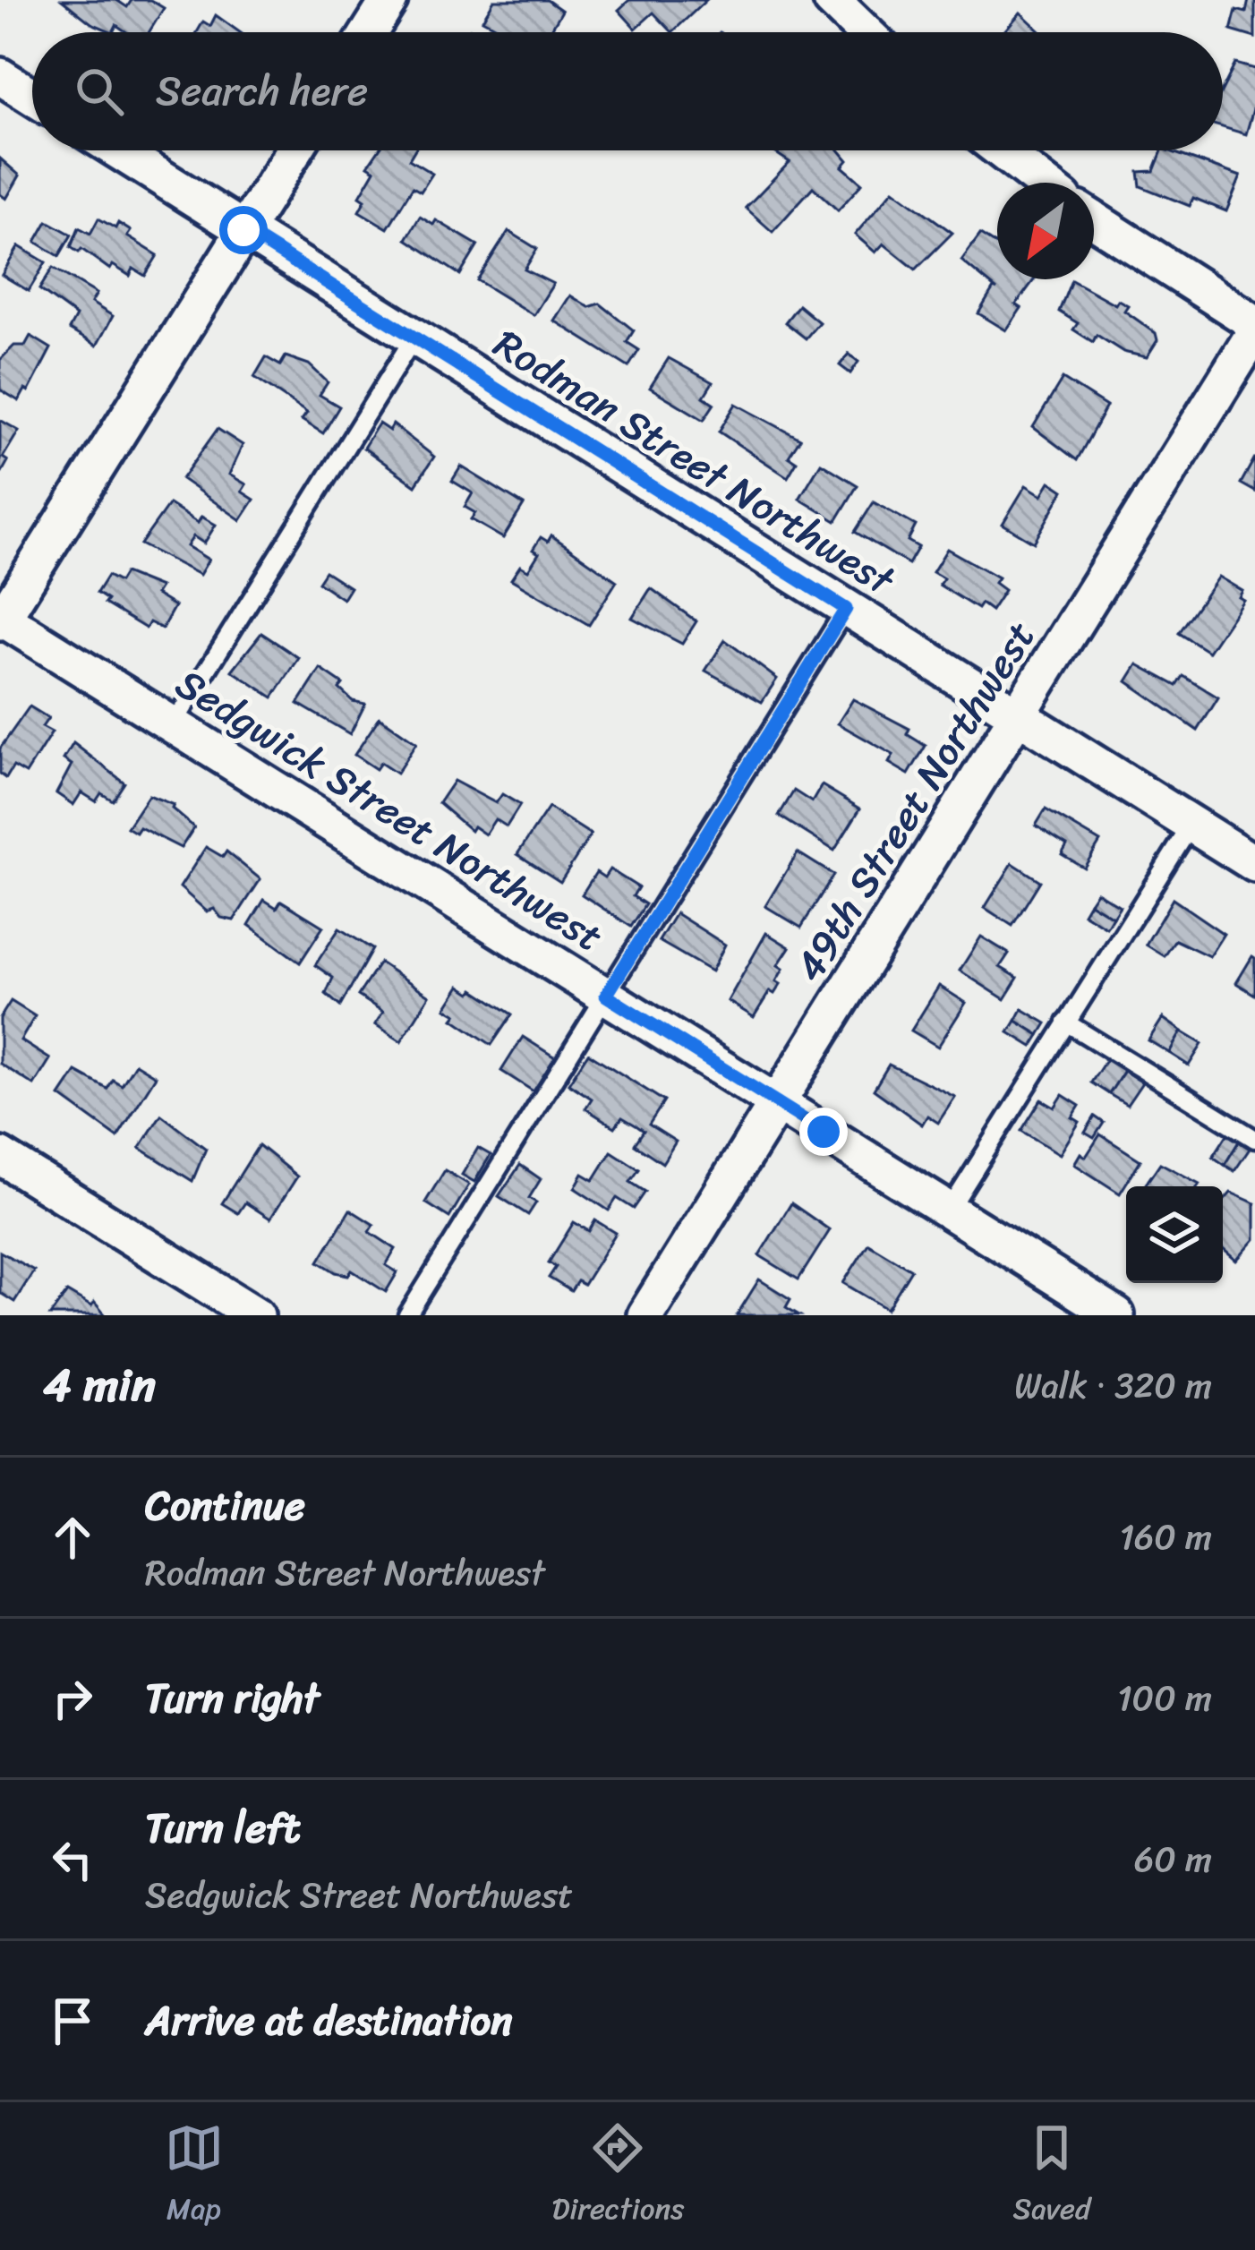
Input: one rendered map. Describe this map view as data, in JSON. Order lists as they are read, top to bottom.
{
  "streets": {
    "street": ["Rodman Street Northwest", "49th Street Northwest", "Sedgwick Street Northwest"]
  },
  "crossings": [
    ["Rodman Street Northwest", "49th Street Northwest"],
    ["49th Street Northwest", "Sedgwick Street Northwest"]
  ],
  "north": "bottom left",
  "page": {
    "search": "Search here",
    "heading": ["4 min", "Walk · 320 m"],
    "list": [
      ["Continue", "Rodman Street Northwest", "160 m"],
      ["Turn right", "100 m"],
      ["Turn left", "Sedgwick Street Northwest", "60 m"],
      "Arrive at destination"
    ],
    "nav": ["Map", "Directions", "Saved"]
  }
}
